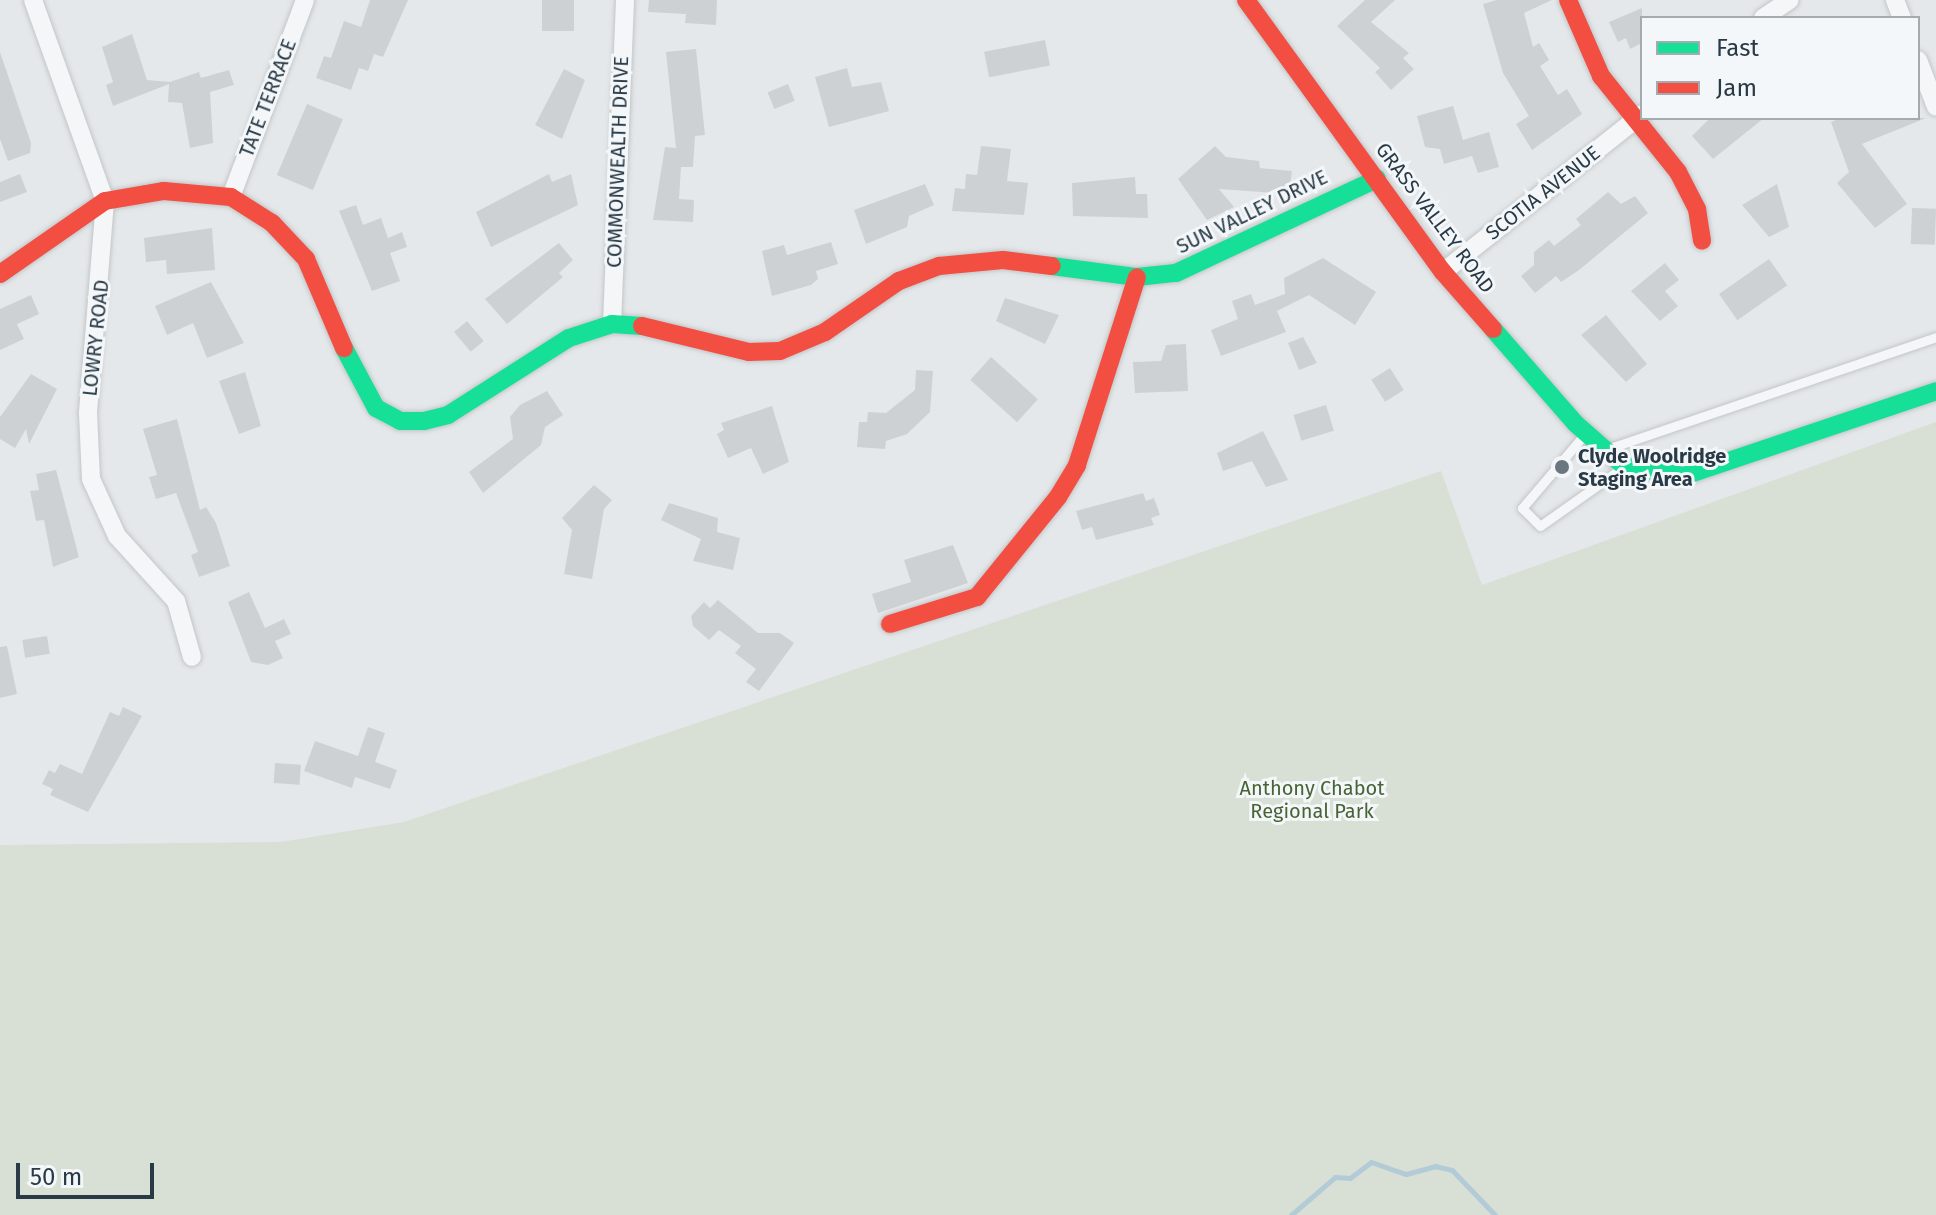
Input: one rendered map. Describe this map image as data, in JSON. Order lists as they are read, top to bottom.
{
  "streets": {
    "street": [
      "TATE TERRACE",
      "COMMONWEALTH DRIVE",
      "SCOTIA AVENUE",
      "SUN VALLEY DRIVE",
      "GRASS VALLEY ROAD",
      "LOWRY ROAD"
    ]
  },
  "crossings": [
    ["TATE TERRACE", "SUN VALLEY DRIVE"],
    ["COMMONWEALTH DRIVE", "SUN VALLEY DRIVE"],
    ["SCOTIA AVENUE", "GRASS VALLEY ROAD"],
    ["SUN VALLEY DRIVE", "GRASS VALLEY ROAD"],
    ["SUN VALLEY DRIVE", "LOWRY ROAD"]
  ],
  "parks": ["Anthony Chabot Regional Park"],
  "places": ["Clyde Woolridge Staging Area"],
  "legend": ["Fast", "Jam"],
  "scale_bar": "50 m"
}
